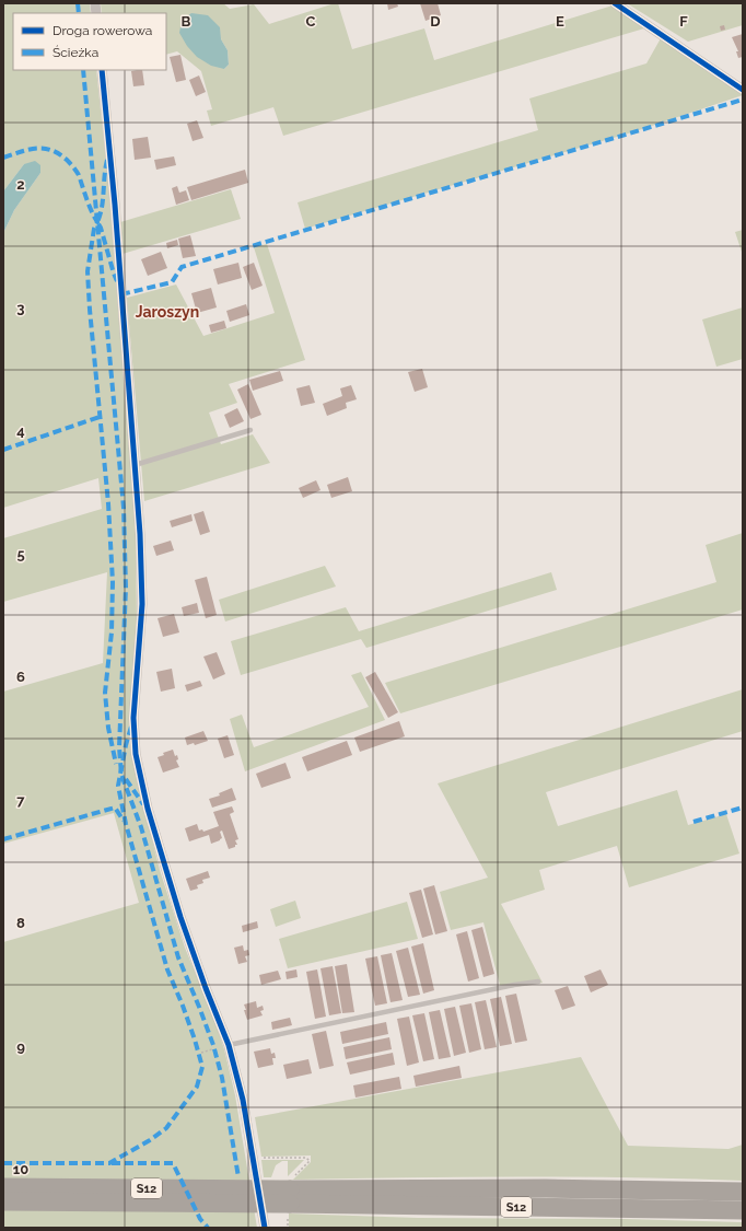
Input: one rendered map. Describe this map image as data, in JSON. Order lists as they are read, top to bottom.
{
  "streets": {
    "highway": ["S12"]
  },
  "districts": ["Jaroszyn"],
  "legend": ["Droga rowerowa", "Ścieżka"],
  "grid": {
    "columns": [
      "B",
      "C",
      "D",
      "E",
      "F"
    ],
    "rows": [
      "2",
      "3",
      "4",
      "5",
      "6",
      "7",
      "8",
      "9",
      "10"
    ]
  }
}
